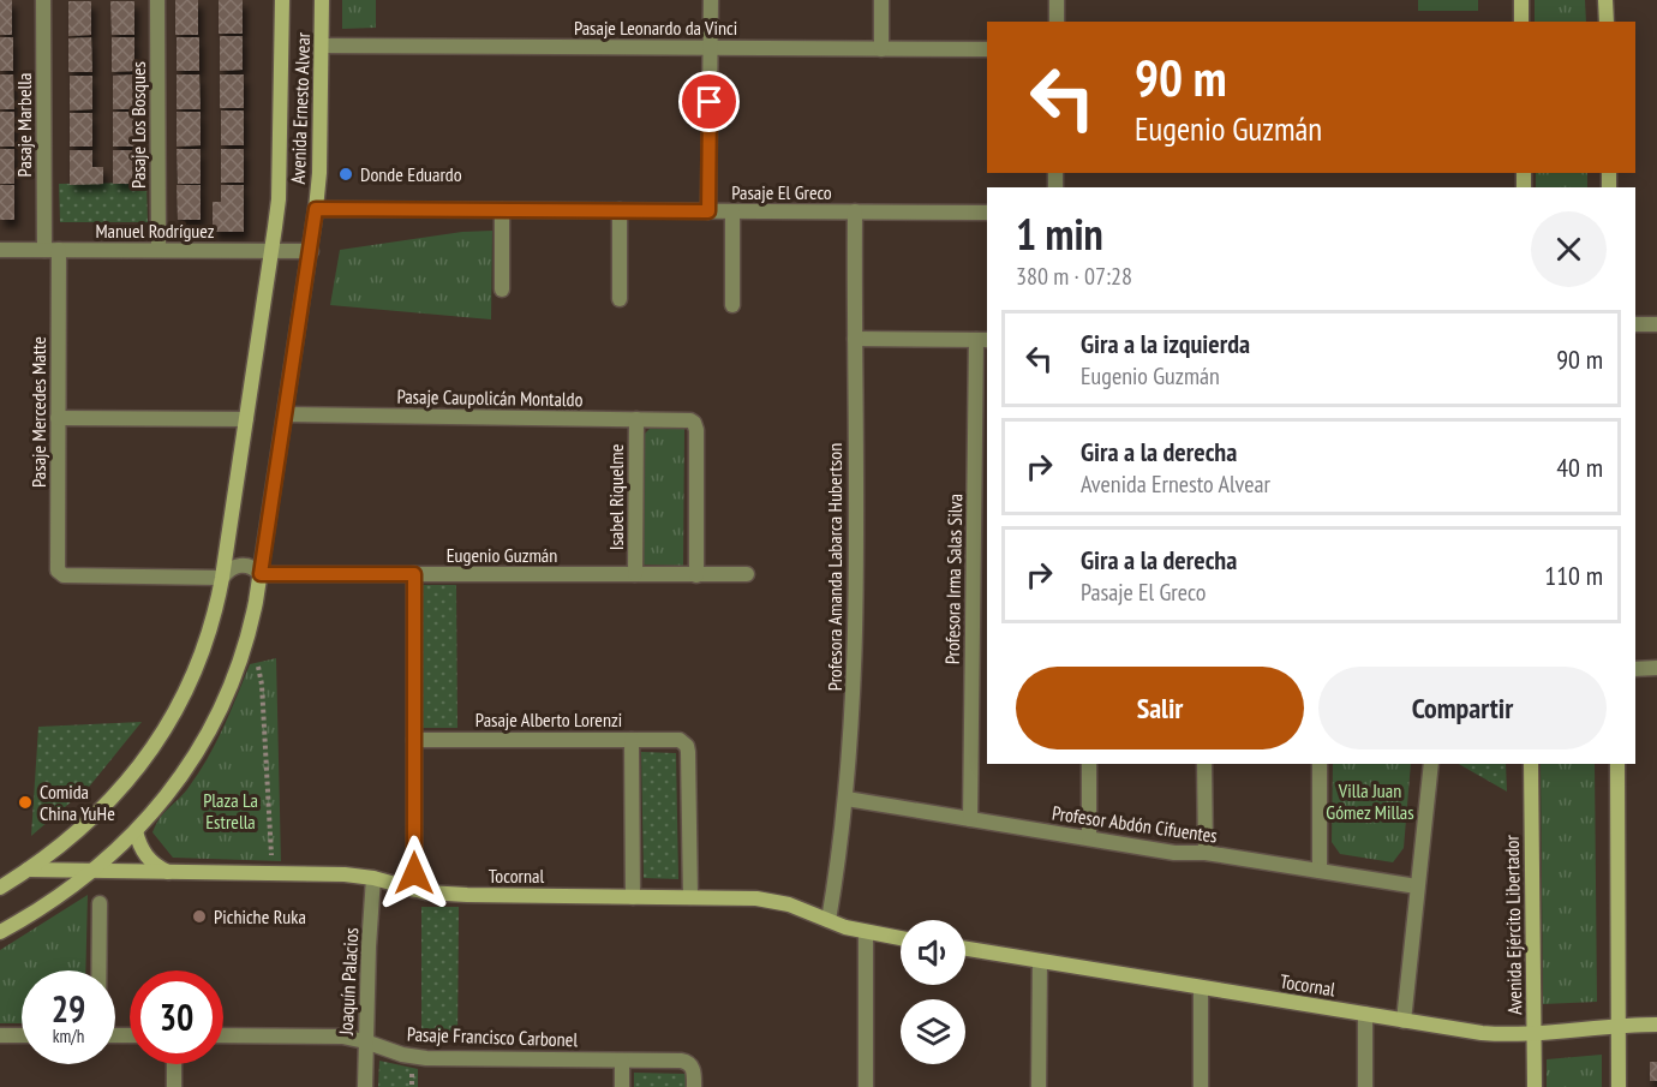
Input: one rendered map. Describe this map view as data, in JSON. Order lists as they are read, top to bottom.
{
  "streets": {
    "main road": ["Avenida Ernesto Alvear", "Tocornal", "Avenida Ejército Libertador"],
    "street": [
      "Pasaje Leonardo da Vinci",
      "Pasaje Marbella",
      "Pasaje Los Bosques",
      "Pasaje El Greco",
      "Manuel Rodríguez",
      "Pasaje Caupolicán Montaldo",
      "Pasaje Mercedes Matte",
      "Isabel Riquelme",
      "Eugenio Guzmán",
      "Profesora Amanda Labarca Hubertson",
      "Profesora Irma Salas Silva",
      "Pasaje Alberto Lorenzi",
      "Profesor Abdón Cifuentes",
      "Joaquín Palacios",
      "Pasaje Francisco Carbonel"
    ]
  },
  "crossings": [
    ["Pasaje Leonardo da Vinci", "Avenida Ernesto Alvear"],
    ["Avenida Ernesto Alvear", "Pasaje El Greco"],
    ["Avenida Ernesto Alvear", "Manuel Rodríguez"],
    ["Avenida Ernesto Alvear", "Pasaje Caupolicán Montaldo"],
    ["Avenida Ernesto Alvear", "Pasaje Mercedes Matte"],
    ["Avenida Ernesto Alvear", "Eugenio Guzmán"],
    ["Avenida Ernesto Alvear", "Tocornal"],
    ["Pasaje Marbella", "Manuel Rodríguez"],
    ["Pasaje Marbella", "Pasaje Mercedes Matte"],
    ["Pasaje Los Bosques", "Manuel Rodríguez"],
    ["Pasaje El Greco", "Profesora Amanda Labarca Hubertson"],
    ["Manuel Rodríguez", "Pasaje Mercedes Matte"],
    ["Pasaje Caupolicán Montaldo", "Isabel Riquelme"],
    ["Pasaje Caupolicán Montaldo", "Eugenio Guzmán"],
    ["Pasaje Mercedes Matte", "Eugenio Guzmán"],
    ["Isabel Riquelme", "Eugenio Guzmán"],
    ["Profesora Amanda Labarca Hubertson", "Profesor Abdón Cifuentes"],
    ["Profesora Amanda Labarca Hubertson", "Tocornal"],
    ["Profesora Irma Salas Silva", "Profesor Abdón Cifuentes"],
    ["Pasaje Alberto Lorenzi", "Tocornal"],
    ["Tocornal", "Avenida Ejército Libertador"],
    ["Tocornal", "Joaquín Palacios"],
    ["Joaquín Palacios", "Pasaje Francisco Carbonel"]
  ],
  "parks": ["Villa Juan Gómez Millas", "Plaza La Estrella"],
  "places": ["Donde Eduardo", "Comida China YuHe", "Pichiche Ruka"],
  "page": {
    "turn": ["90 m", "Eugenio Guzmán"],
    "heading": ["1 min", "380 m · 07:28"],
    "list": [
      {
        "name": "Gira a la izquierda",
        "note": "Eugenio Guzmán",
        "value": "90 m"
      },
      {
        "name": "Gira a la derecha",
        "note": "Avenida Ernesto Alvear",
        "value": "40 m"
      },
      {
        "name": "Gira a la derecha",
        "note": "Pasaje El Greco",
        "value": "110 m"
      }
    ],
    "buttons": ["Salir", "Compartir"],
    "speed": "29 km/h",
    "limit": "30"
  }
}
